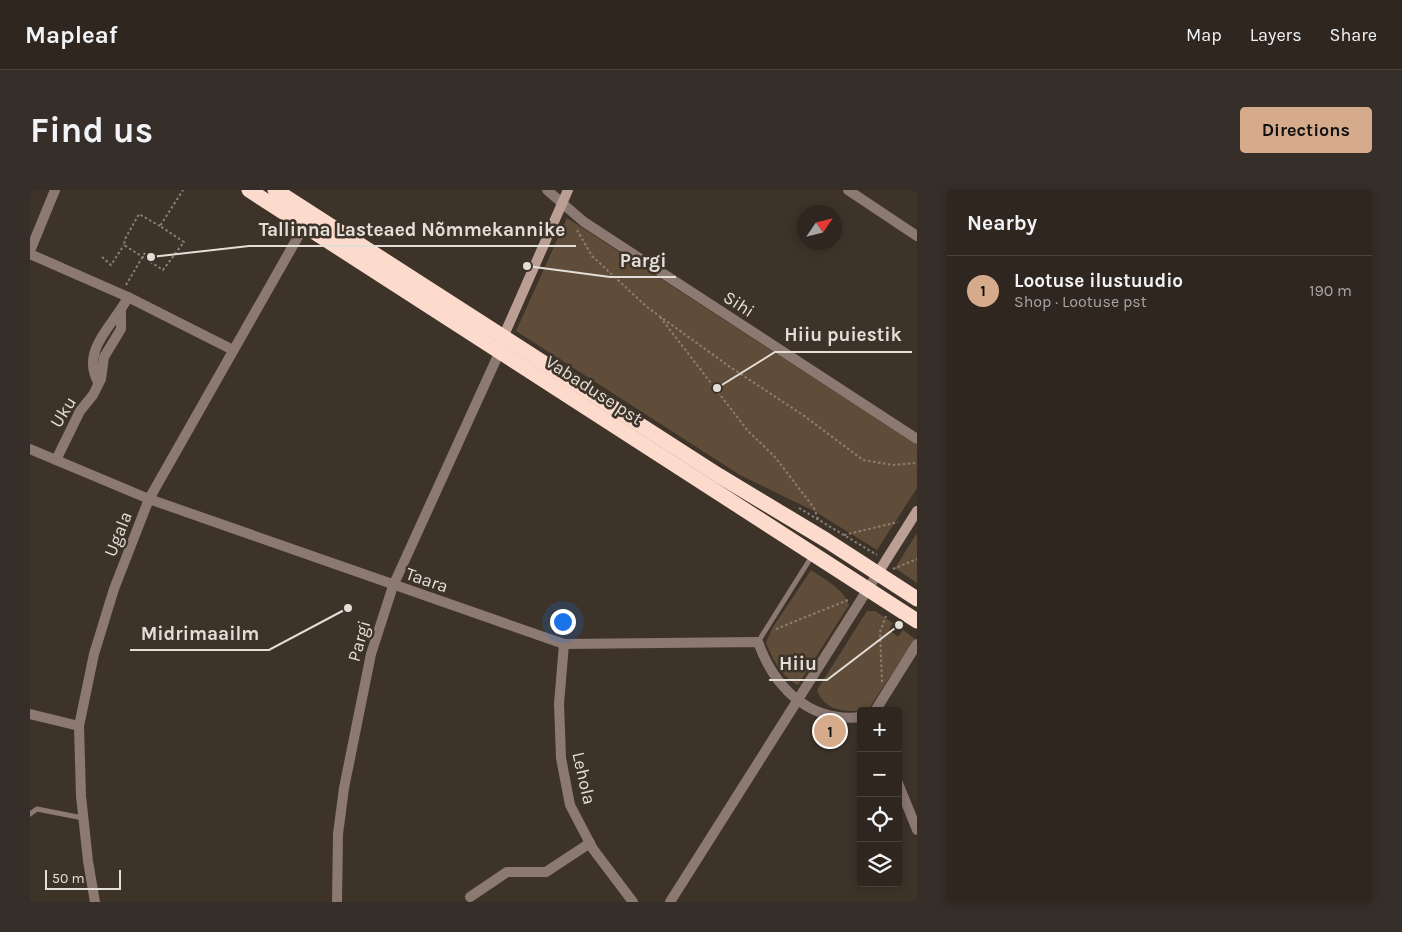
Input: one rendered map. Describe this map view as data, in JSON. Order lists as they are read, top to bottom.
{
  "streets": {
    "highway": ["Vabaduse pst"],
    "street": [
      "Sihi",
      "Uku",
      "Ugala",
      "Taara",
      "Pargi",
      "Lehola"
    ]
  },
  "crossings": [
    ["Sihi", "Pargi"],
    ["Vabaduse pst", "Ugala"],
    ["Vabaduse pst", "Pargi"],
    ["Uku", "Taara"],
    ["Ugala", "Taara"],
    ["Taara", "Pargi"],
    ["Taara", "Lehola"]
  ],
  "places": [
    "Tallinna Lasteaed Nõmmekannike",
    "Pargi",
    "Hiiu puiestik",
    "Midrimaailm",
    "Hiiu"
  ],
  "scale_bar": "50 m",
  "north": "top right",
  "page": {
    "header": "Mapleaf",
    "nav": ["Map", "Layers", "Share"],
    "buttons": "Directions",
    "title": "Find us",
    "heading": "Nearby",
    "list": [
      {
        "mark": "1",
        "name": "Lootuse ilustuudio",
        "note": "Shop · Lootuse pst",
        "value": "190 m"
      }
    ],
    "map_buttons": ["+", "−"],
    "pins": "1",
    "scale": "50 m"
  }
}
